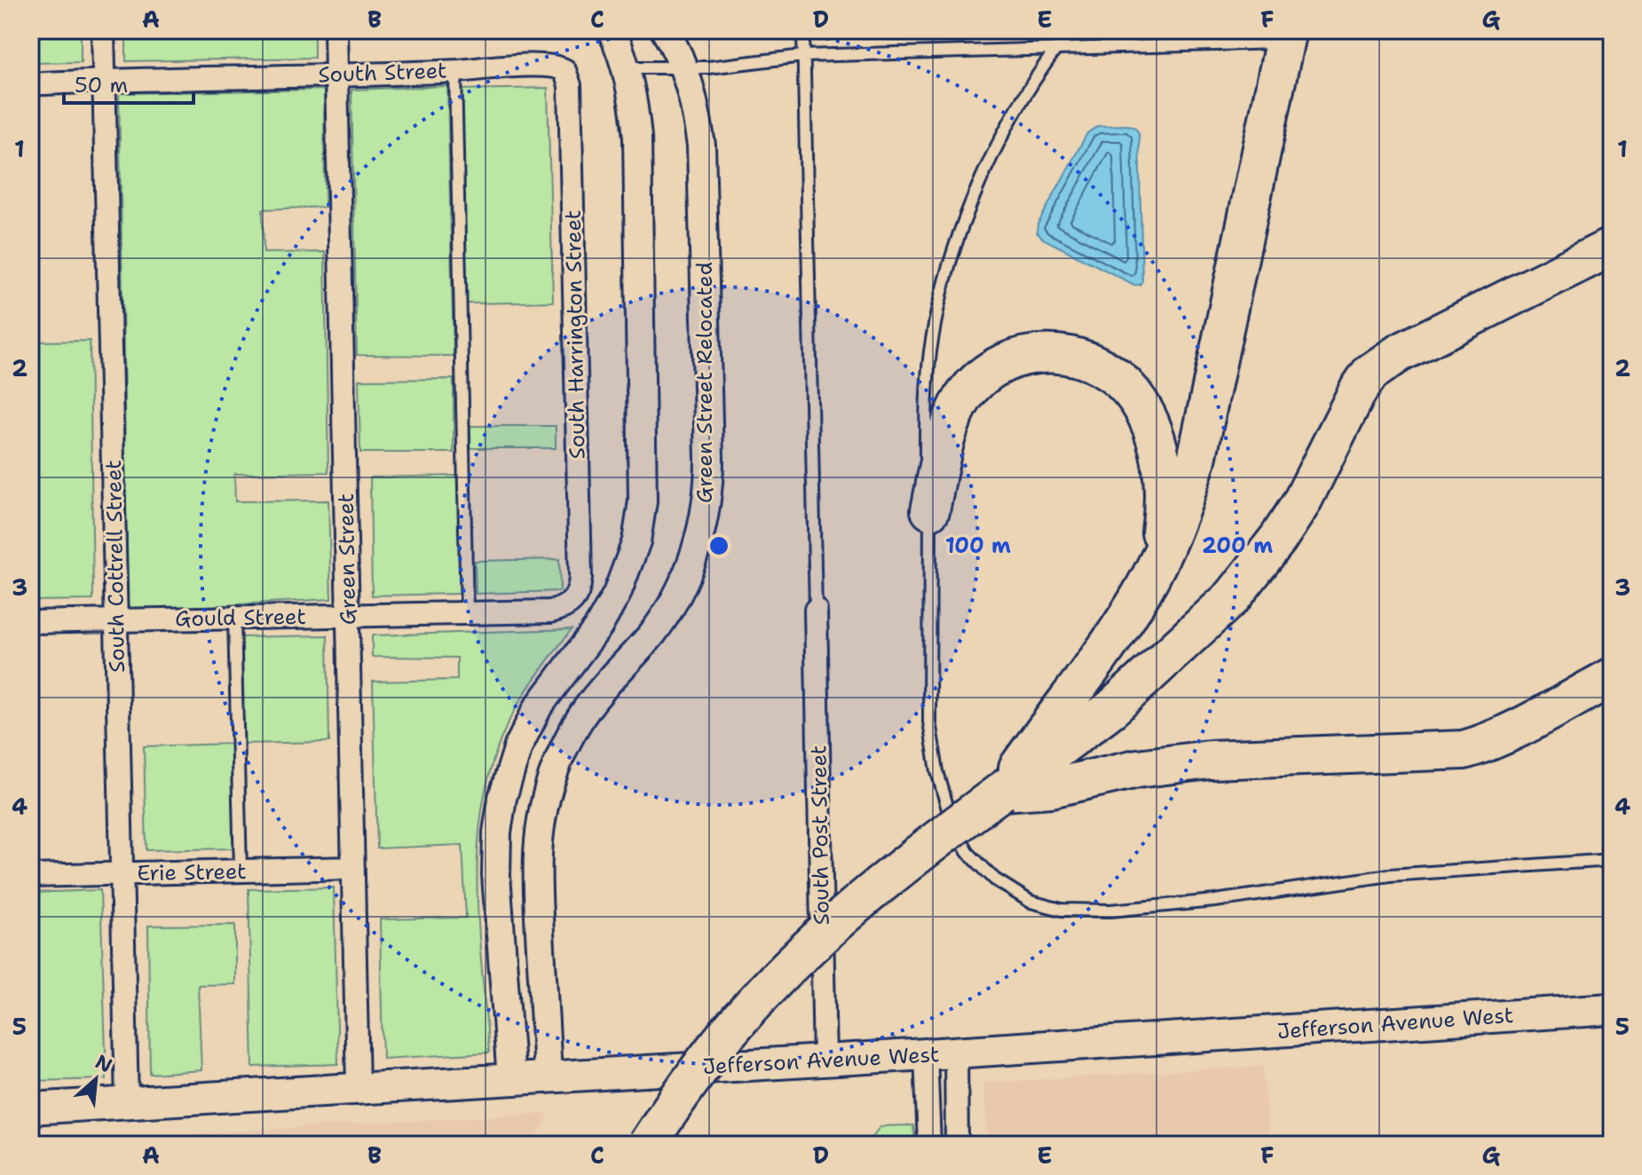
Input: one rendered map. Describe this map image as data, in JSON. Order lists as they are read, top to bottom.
{
  "streets": {
    "main road": ["Jefferson Avenue West"],
    "street": [
      "South Street",
      "South Harrington Street",
      "Green Street Relocated",
      "Green Street",
      "South Cottrell Street",
      "Gould Street",
      "South Post Street",
      "Erie Street"
    ]
  },
  "crossings": [
    ["South Street", "South Harrington Street"],
    ["South Street", "Green Street"],
    ["South Street", "South Cottrell Street"],
    ["South Harrington Street", "Gould Street"],
    ["Green Street Relocated", "Jefferson Avenue West"],
    ["Green Street", "Gould Street"],
    ["Green Street", "Erie Street"],
    ["Green Street", "Jefferson Avenue West"],
    ["South Cottrell Street", "Gould Street"],
    ["South Cottrell Street", "Erie Street"],
    ["South Cottrell Street", "Jefferson Avenue West"],
    ["South Post Street", "Jefferson Avenue West"]
  ],
  "scale_bar": "50 m",
  "north": "top right",
  "grid": {
    "columns": [
      "A",
      "B",
      "C",
      "D",
      "E",
      "F",
      "G"
    ],
    "rows": [
      "1",
      "2",
      "3",
      "4",
      "5"
    ]
  },
  "rings": ["100 m", "200 m"]
}
